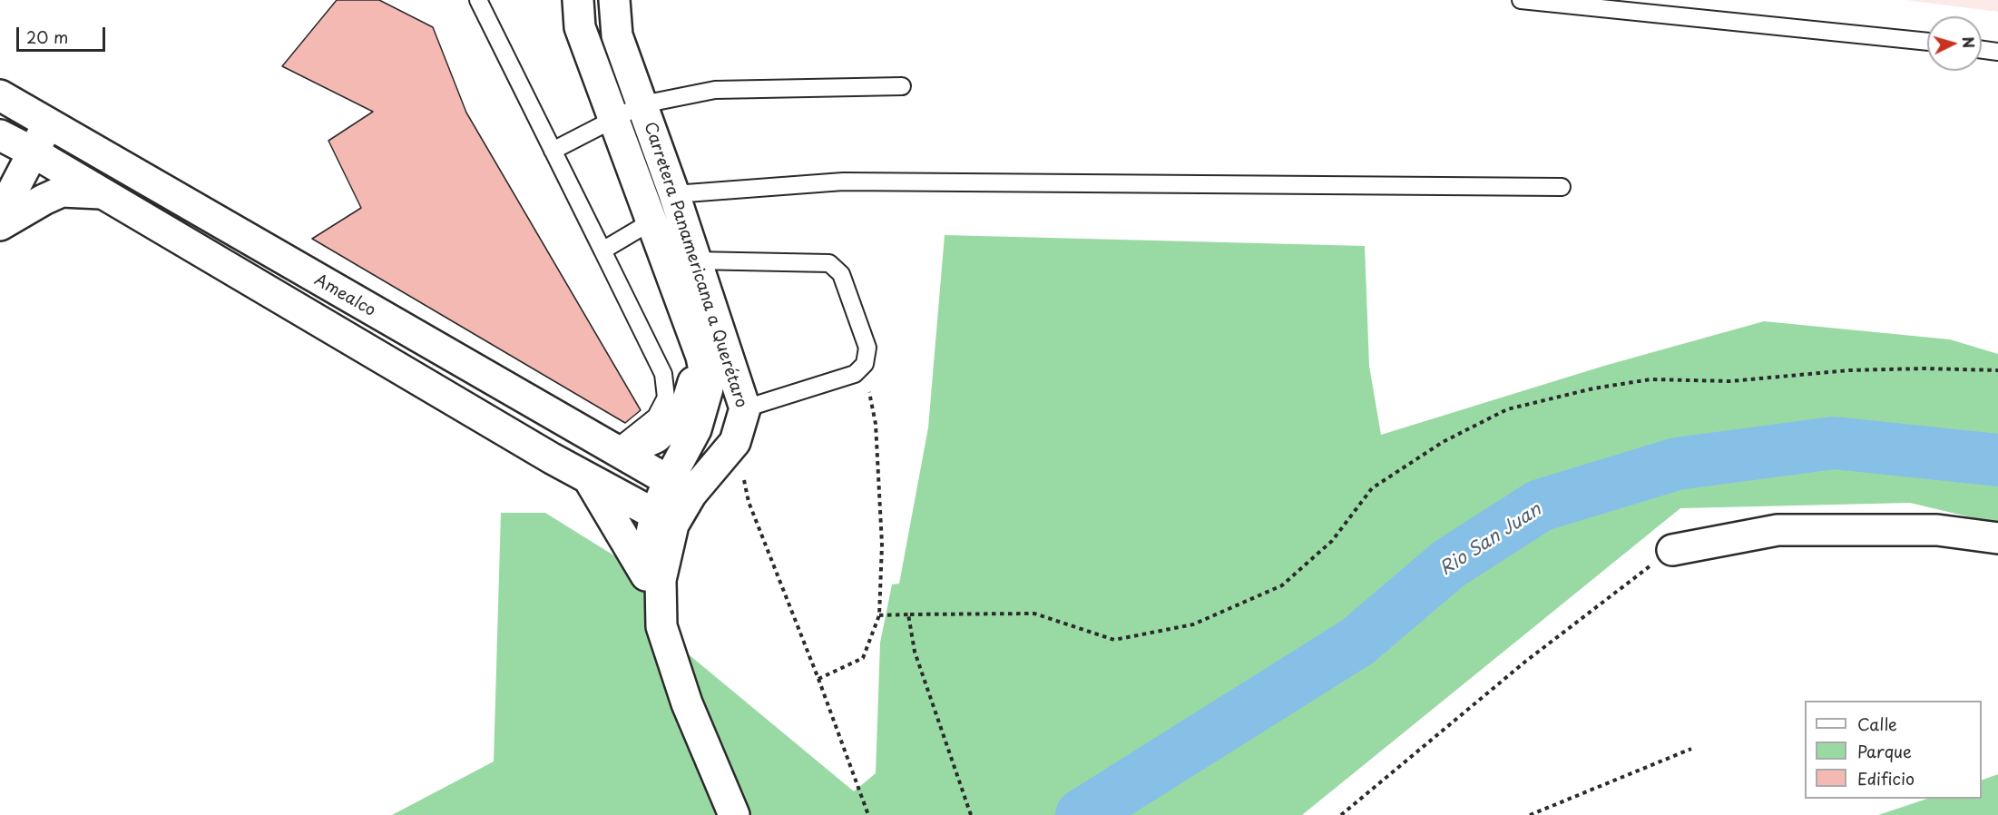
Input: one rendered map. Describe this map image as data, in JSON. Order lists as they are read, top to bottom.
{
  "streets": {
    "main road": ["Carretera Panamericana a Querétaro", "Amealco"]
  },
  "crossings": [
    ["Carretera Panamericana a Querétaro", "Amealco"]
  ],
  "water": ["Rio San Juan"],
  "legend": ["Calle", "Parque", "Edificio"],
  "scale_bar": "20 m",
  "north": "right"
}
